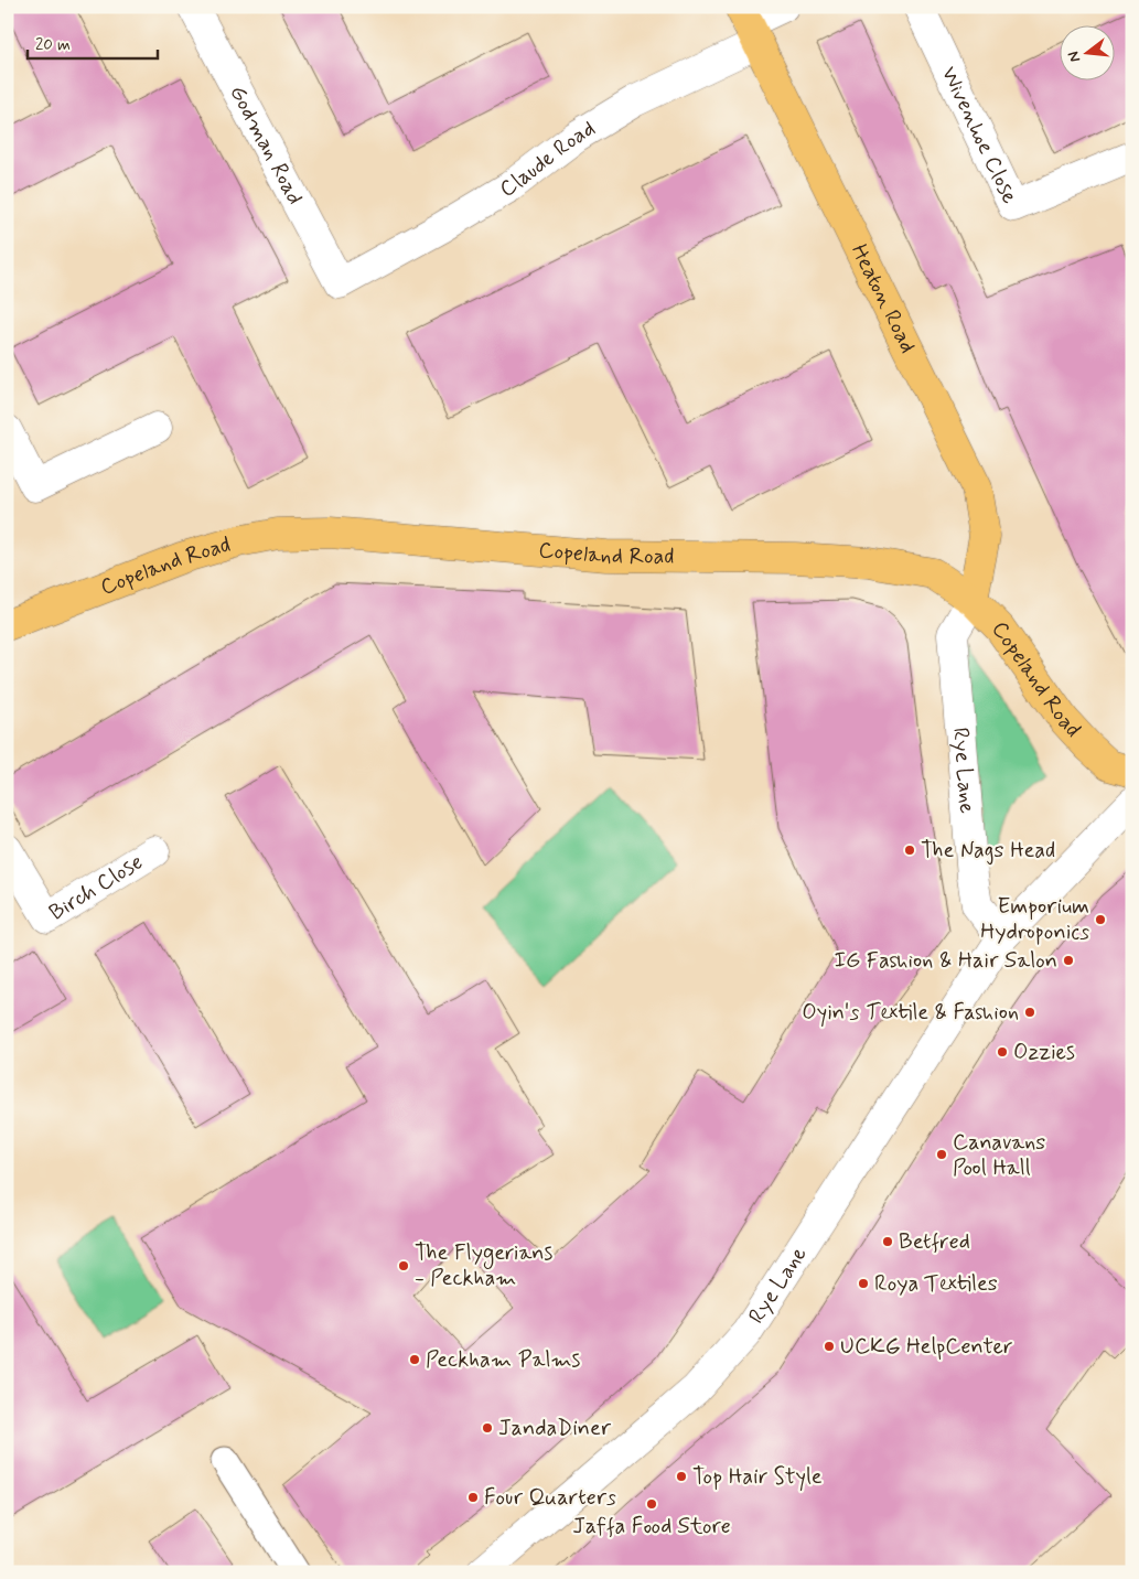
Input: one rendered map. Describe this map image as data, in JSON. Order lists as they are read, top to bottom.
{
  "streets": {
    "main road": ["Heaton Road", "Copeland Road"],
    "street": [
      "Wivenhoe Close",
      "Godman Road",
      "Claude Road",
      "Rye Lane",
      "Birch Close"
    ]
  },
  "crossings": [
    ["Godman Road", "Claude Road"],
    ["Claude Road", "Heaton Road"],
    ["Heaton Road", "Copeland Road"],
    ["Heaton Road", "Rye Lane"],
    ["Copeland Road", "Rye Lane"]
  ],
  "places": [
    "The Nags Head",
    "Emporium Hydroponics",
    "IG Fashion & Hair Salon",
    "Oyin's Textile & Fashion",
    "Ozzies",
    "Canavans Pool Hall",
    "Betfred",
    "The Flygerians - Peckham",
    "Roya Textiles",
    "UCKG HelpCenter",
    "Peckham Palms",
    "JandaDiner",
    "Top Hair Style",
    "Four Quarters",
    "Jaffa Food Store"
  ],
  "scale_bar": "20 m",
  "north": "left"
}
